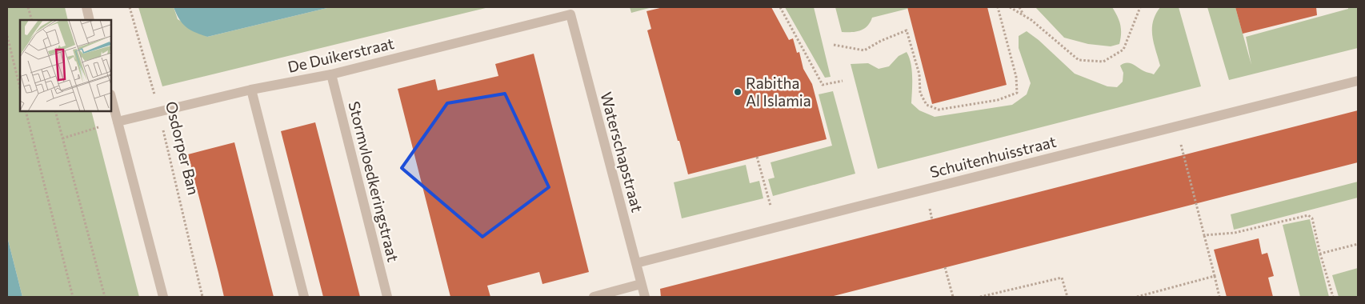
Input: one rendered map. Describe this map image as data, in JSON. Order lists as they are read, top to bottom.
{
  "streets": {
    "street": [
      "De Duikerstraat",
      "Waterschapstraat",
      "Schuitenhuisstraat",
      "Stormvloedkeringstraat"
    ],
    "path": ["Osdorper Ban"]
  },
  "crossings": [
    ["De Duikerstraat", "Osdorper Ban"],
    ["De Duikerstraat", "Waterschapstraat"],
    ["De Duikerstraat", "Stormvloedkeringstraat"],
    ["Waterschapstraat", "Schuitenhuisstraat"]
  ],
  "places": ["Rabitha Al Islamia"]
}
